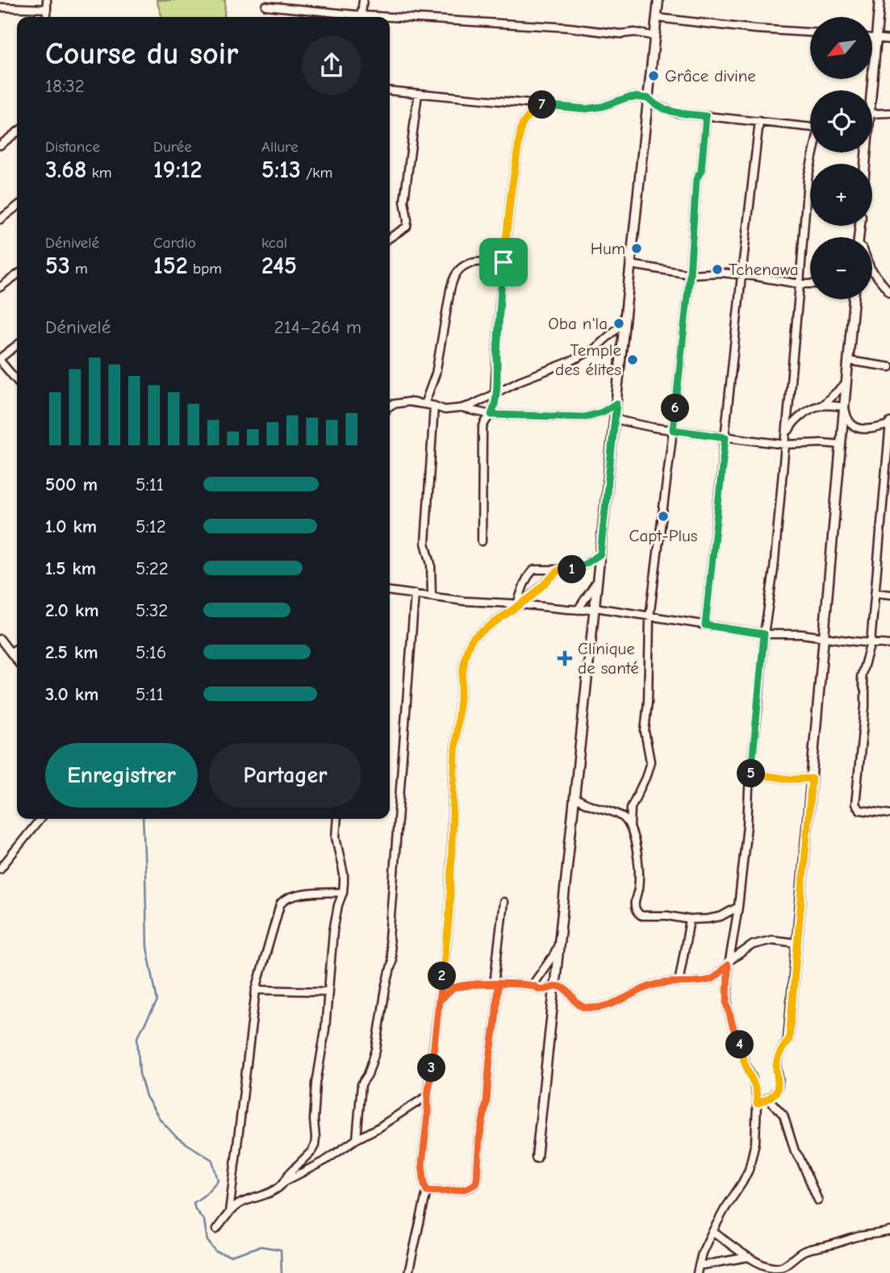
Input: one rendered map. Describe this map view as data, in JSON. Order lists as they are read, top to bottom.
{
  "places": {
    "other": [
      "Grâce divine",
      "Hum",
      "Tchenawa",
      "Oba n'la",
      "Temple des élites",
      "Capt-Plus"
    ],
    "health": ["Clinique de santé"]
  },
  "north": "bottom left",
  "page": {
    "map_buttons": ["+", "−"],
    "heading": ["Course du soir", "18:32"],
    "pins": [
      "7",
      "6",
      "1",
      "5",
      "2",
      "4",
      "3"
    ],
    "stats": [
      ["Distance", "3.68 km"],
      ["Durée", "19:12"],
      ["Allure", "5:13 /km"],
      ["Dénivelé", "53 m"],
      ["Cardio", "152 bpm"],
      ["kcal", "245"]
    ],
    "chart": ["Dénivelé", "214–264 m"],
    "list": [
      {
        "name": "500 m",
        "note": "5:11"
      },
      {
        "name": "1.0 km",
        "note": "5:12"
      },
      {
        "name": "1.5 km",
        "note": "5:22"
      },
      {
        "name": "2.0 km",
        "note": "5:32"
      },
      {
        "name": "2.5 km",
        "note": "5:16"
      },
      {
        "name": "3.0 km",
        "note": "5:11"
      }
    ],
    "buttons": ["Enregistrer", "Partager"]
  }
}
